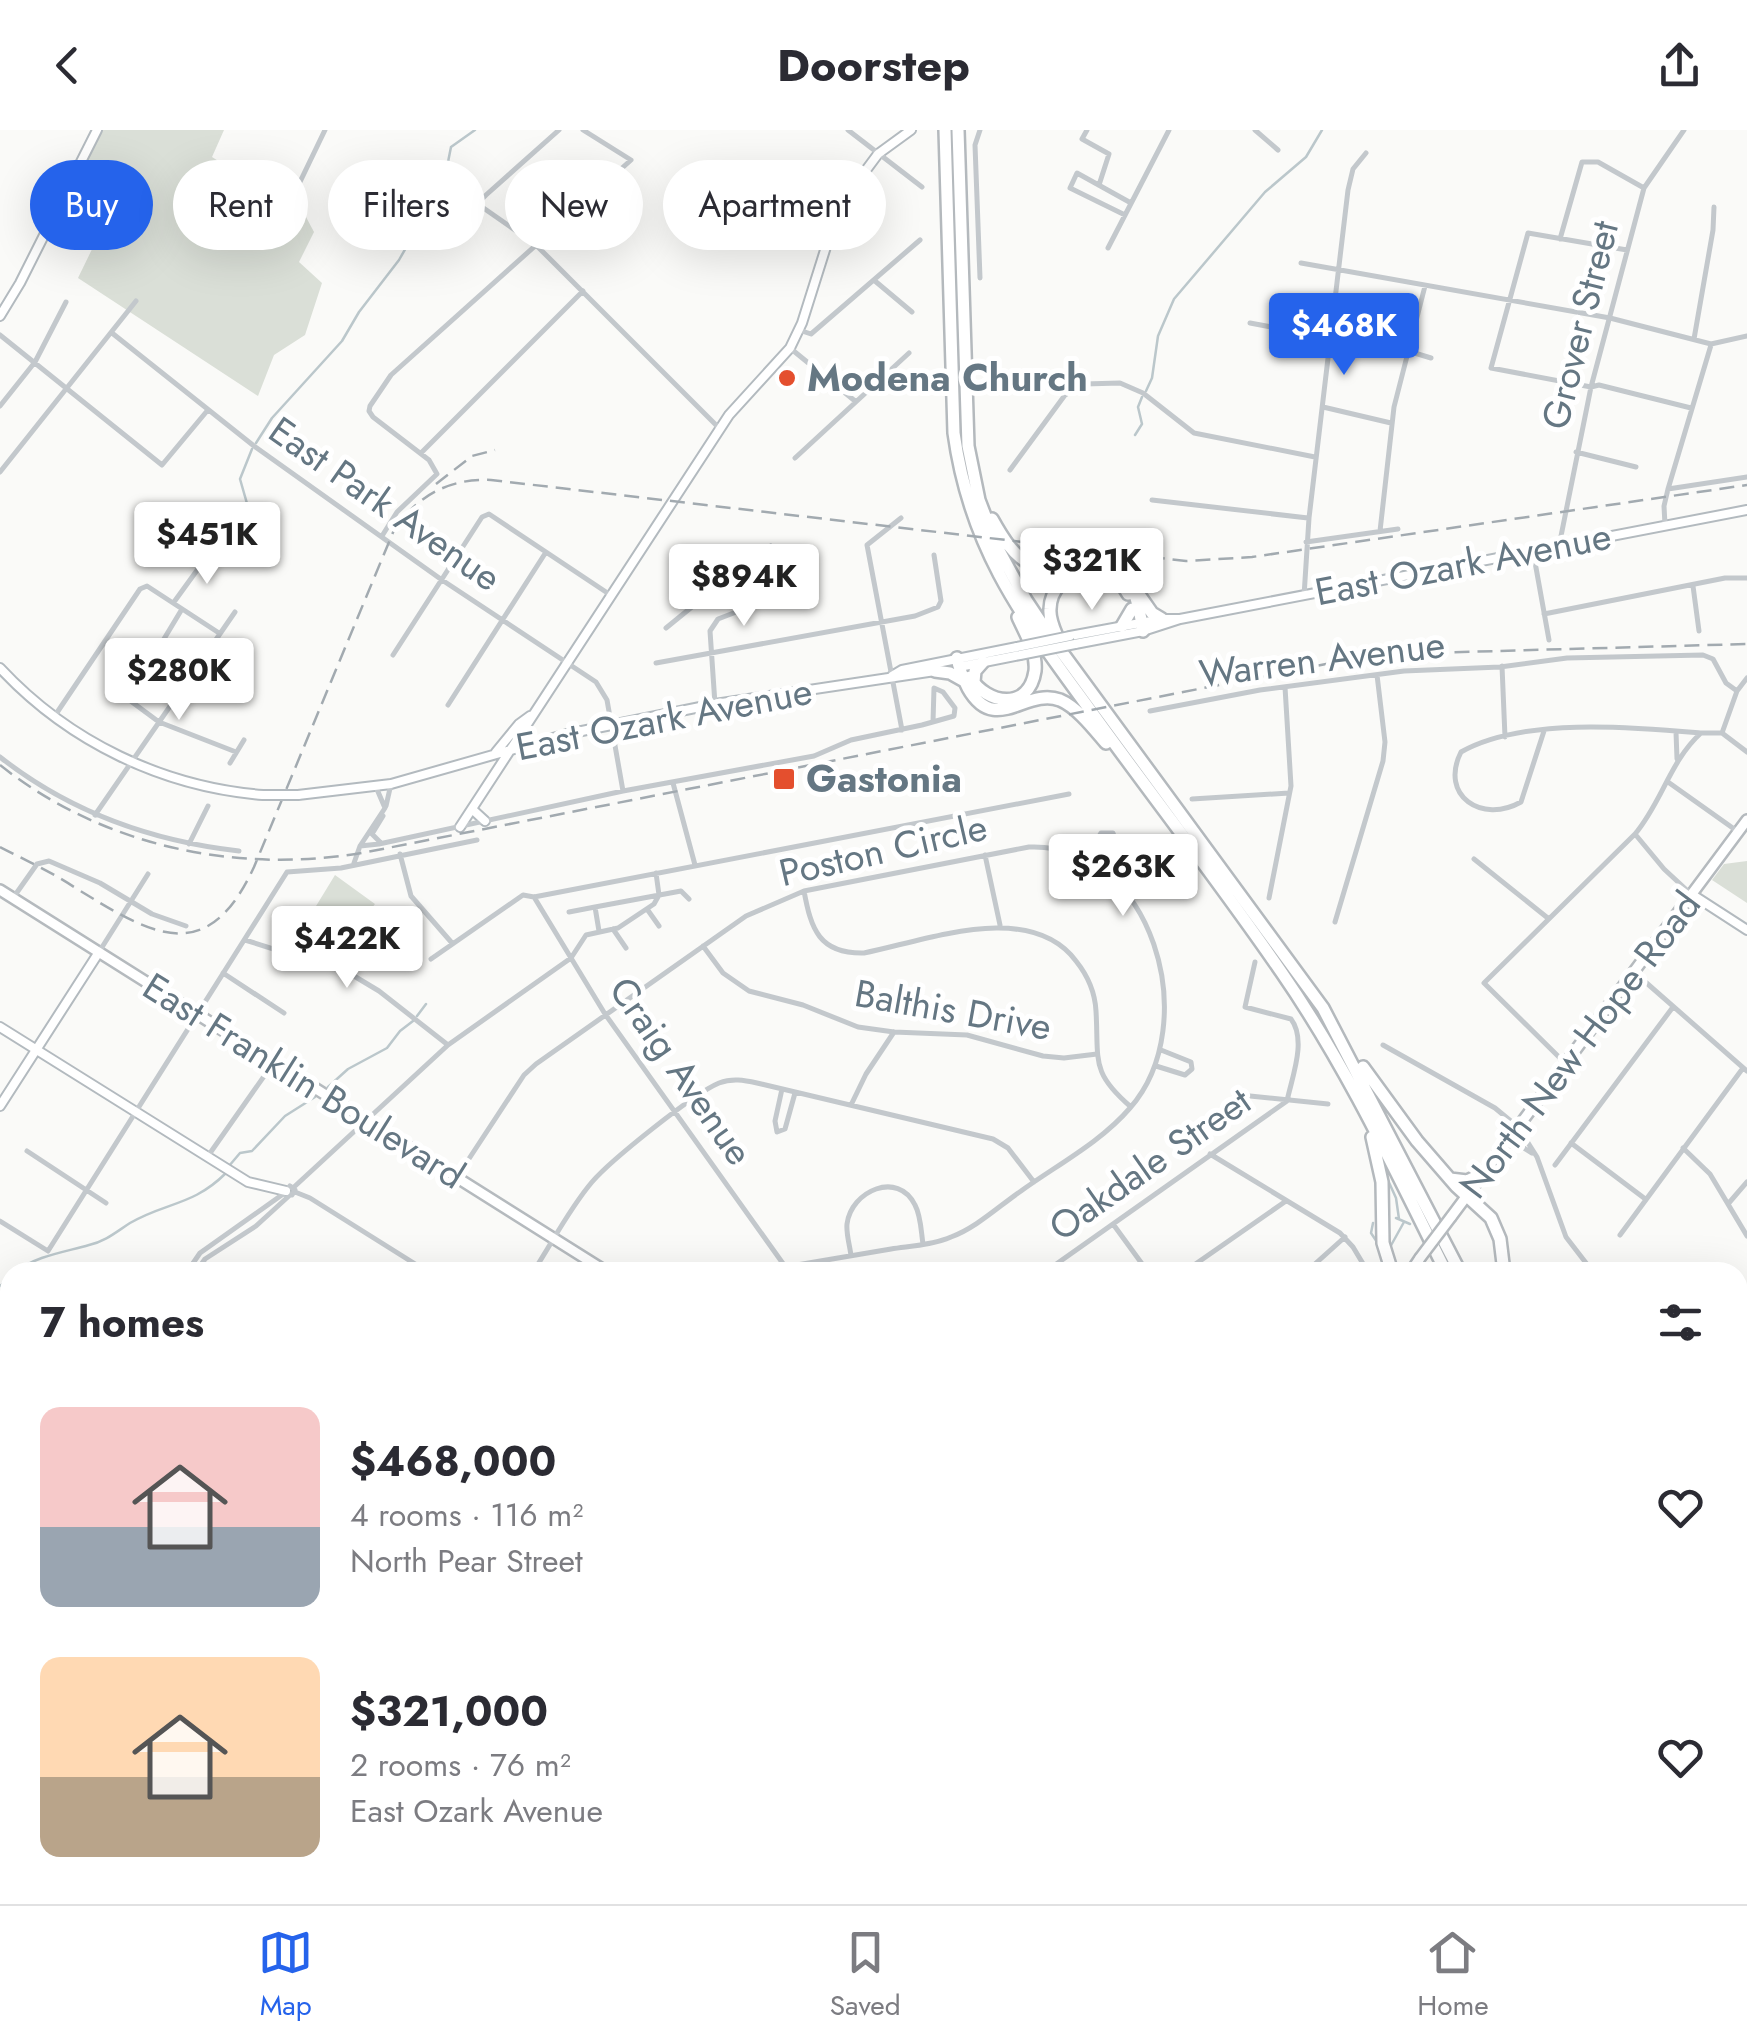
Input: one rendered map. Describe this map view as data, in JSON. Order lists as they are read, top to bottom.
{
  "streets": {
    "main road": ["East Ozark Avenue", "North New Hope Road", "East Franklin Boulevard"],
    "street": [
      "Grover Street",
      "East Park Avenue",
      "Warren Avenue",
      "Poston Circle",
      "Balthis Drive",
      "Craig Avenue",
      "Oakdale Street"
    ]
  },
  "crossings": [
    ["Grover Street", "East Ozark Avenue"],
    ["East Park Avenue", "East Ozark Avenue"],
    ["Poston Circle", "Balthis Drive"],
    ["Poston Circle", "Craig Avenue"],
    ["Poston Circle", "East Franklin Boulevard"]
  ],
  "places": {
    "other": ["Modena Church"],
    "transit": ["Gastonia"]
  },
  "page": {
    "header": "Doorstep",
    "chip": [
      "Buy",
      "Rent",
      "Filters",
      "New",
      "Apartment"
    ],
    "price": [
      "$468K",
      "$451K",
      "$321K",
      "$894K",
      "$280K",
      "$263K",
      "$422K"
    ],
    "heading": "7 homes",
    "list": [
      {
        "name": "$468,000",
        "note": "4 rooms · 116 m² · North Pear Street"
      },
      {
        "name": "$321,000",
        "note": "2 rooms · 76 m² · East Ozark Avenue"
      }
    ],
    "tabs": ["Map", "Saved", "Home"]
  }
}
